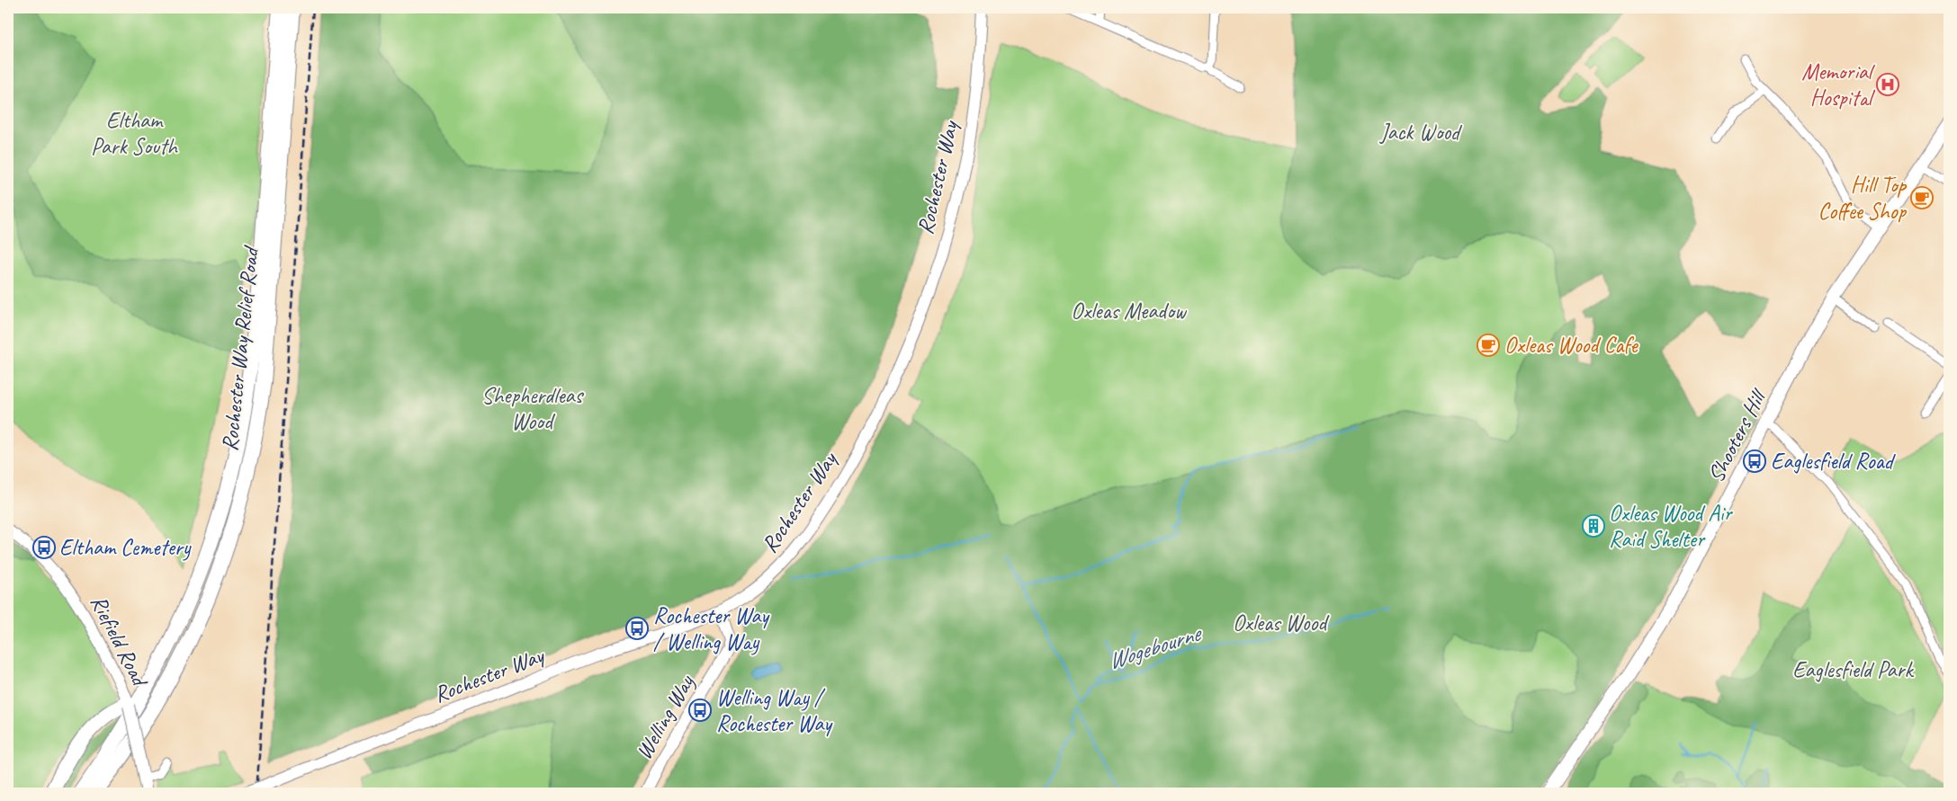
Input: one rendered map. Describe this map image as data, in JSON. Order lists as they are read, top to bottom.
{
  "streets": {
    "highway": ["Rochester Way Relief Road"],
    "main road": ["Shooters Hill"],
    "street": ["Rochester Way", "Riefield Road", "Welling Way"]
  },
  "crossings": [
    ["Rochester Way", "Welling Way"]
  ],
  "water": ["Wogebourne"],
  "parks": [
    "Eltham Park South",
    "Jack Wood",
    "Oxleas Meadow",
    "Shepherdleas Wood",
    "Oxleas Wood",
    "Eaglesfield Park"
  ],
  "places": {
    "hospital": ["Memorial Hospital"],
    "cafe": ["Hill Top Coffee Shop", "Oxleas Wood Cafe"],
    "bus stop": [
      "Eaglesfield Road",
      "Eltham Cemetery",
      "Rochester Way / Welling Way",
      "Welling Way / Rochester Way"
    ],
    "building": ["Oxleas Wood Air Raid Shelter"]
  }
}
